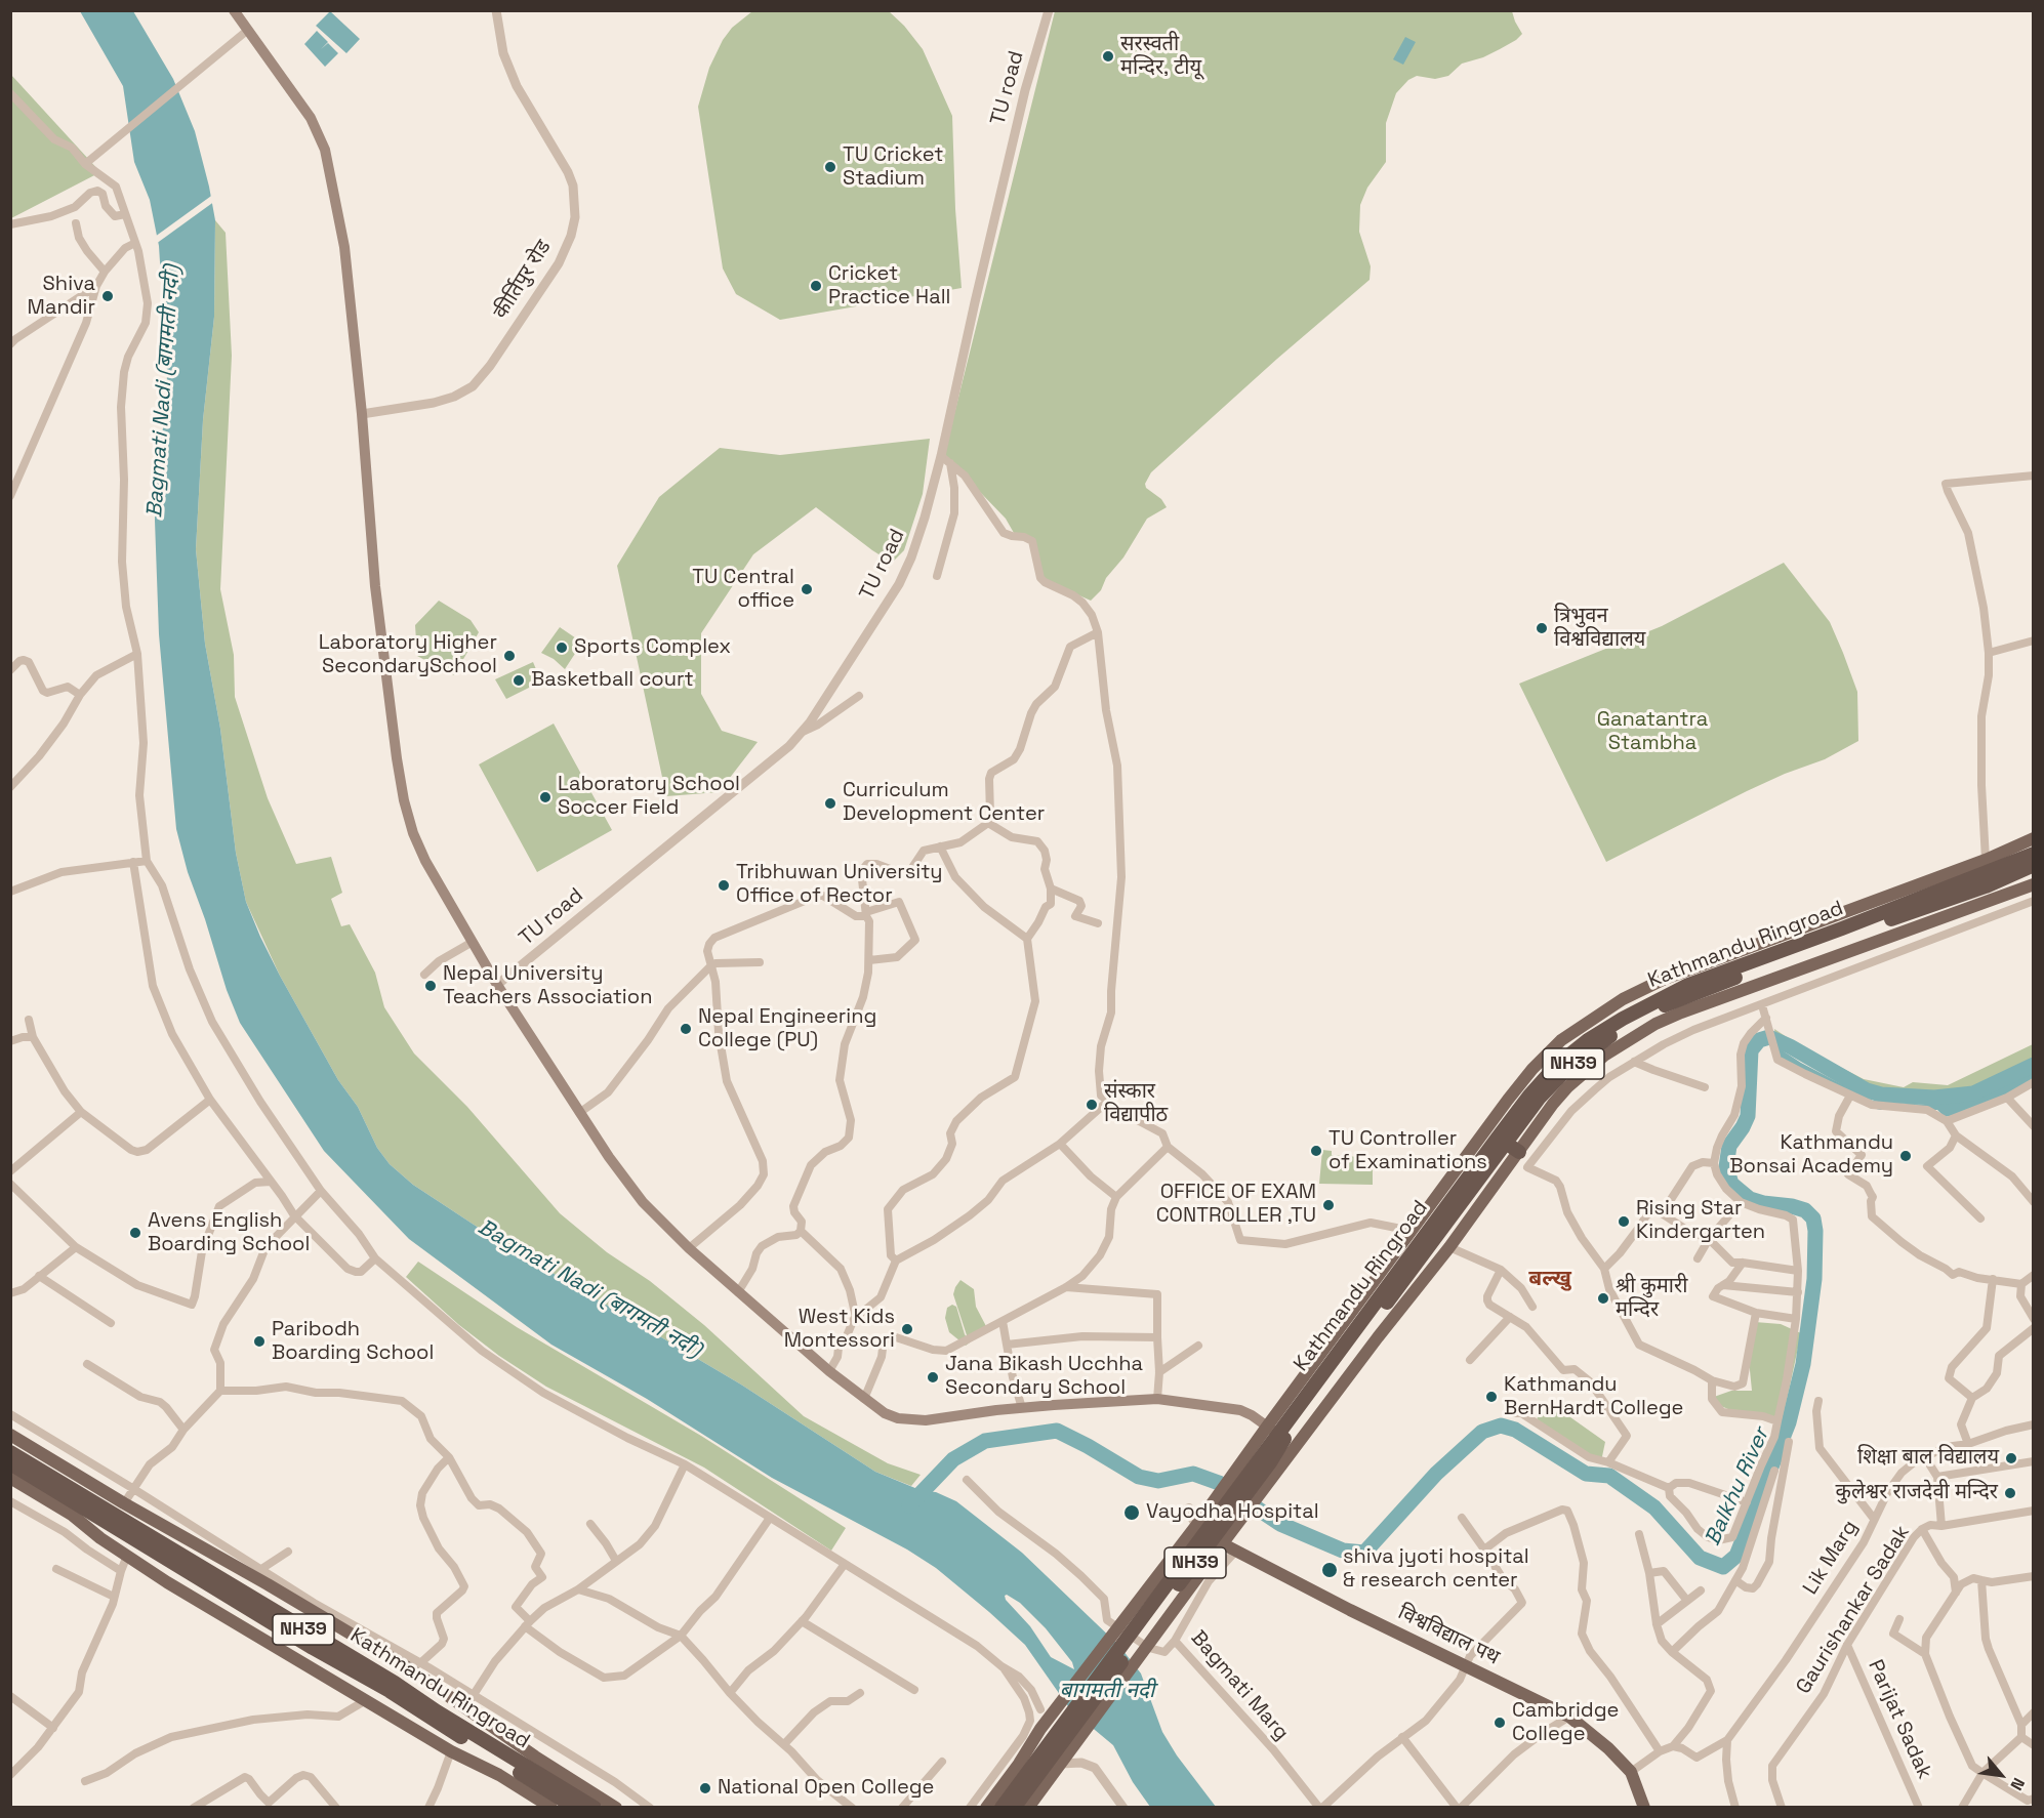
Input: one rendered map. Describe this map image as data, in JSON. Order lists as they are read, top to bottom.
{
  "streets": {
    "highway": ["Kathmandu Ringroad", "NH39"],
    "main road": ["विश्वविद्याल पथ"],
    "street": [
      "TU road",
      "कीर्तिपुर रोड",
      "Lik Marg",
      "Gaurishankar Sadak",
      "Bagmati Marg",
      "Parijat Sadak"
    ]
  },
  "crossings": [
    ["Kathmandu Ringroad", "विश्वविद्याल पथ"],
    ["Gaurishankar Sadak", "Parijat Sadak"],
    ["विश्वविद्याल पथ", "Bagmati Marg"]
  ],
  "districts": ["बल्खु"],
  "water": ["Bagmati Nadi (बागमती नदी)", "Balkhu River", "बागमती नदी"],
  "parks": ["Ganatantra Stambha"],
  "places": [
    "सरस्वती मन्दिर, टीयू",
    "TU Cricket Stadium",
    "Cricket Practice Hall",
    "Shiva Mandir",
    "TU Central office",
    "त्रिभुवन विश्वविद्यालय",
    "Sports Complex",
    "Laboratory Higher SecondarySchool",
    "Basketball court",
    "Laboratory School Soccer Field",
    "Curriculum Development Center",
    "Tribhuwan University Office of Rector",
    "Nepal University Teachers Association",
    "Nepal Engineering College (PU)",
    "संस्कार विद्यापीठ",
    "TU Controller of Examinations",
    "Kathmandu Bonsai Academy",
    "OFFICE OF EXAM CONTROLLER ,TU",
    "Rising Star Kindergarten",
    "Avens English Boarding School",
    "श्री कुमारी मन्दिर",
    "West Kids Montessori",
    "Paribodh Boarding School",
    "Jana Bikash Ucchha Secondary School",
    "Kathmandu BernHardt College",
    "शिक्षा बाल विद्यालय",
    "कुलेश्वर राजदेवी मन्दिर",
    "Vayodha Hospital",
    "shiva jyoti hospital & research center",
    "Cambridge College",
    "National Open College"
  ],
  "north": "bottom right"
}
